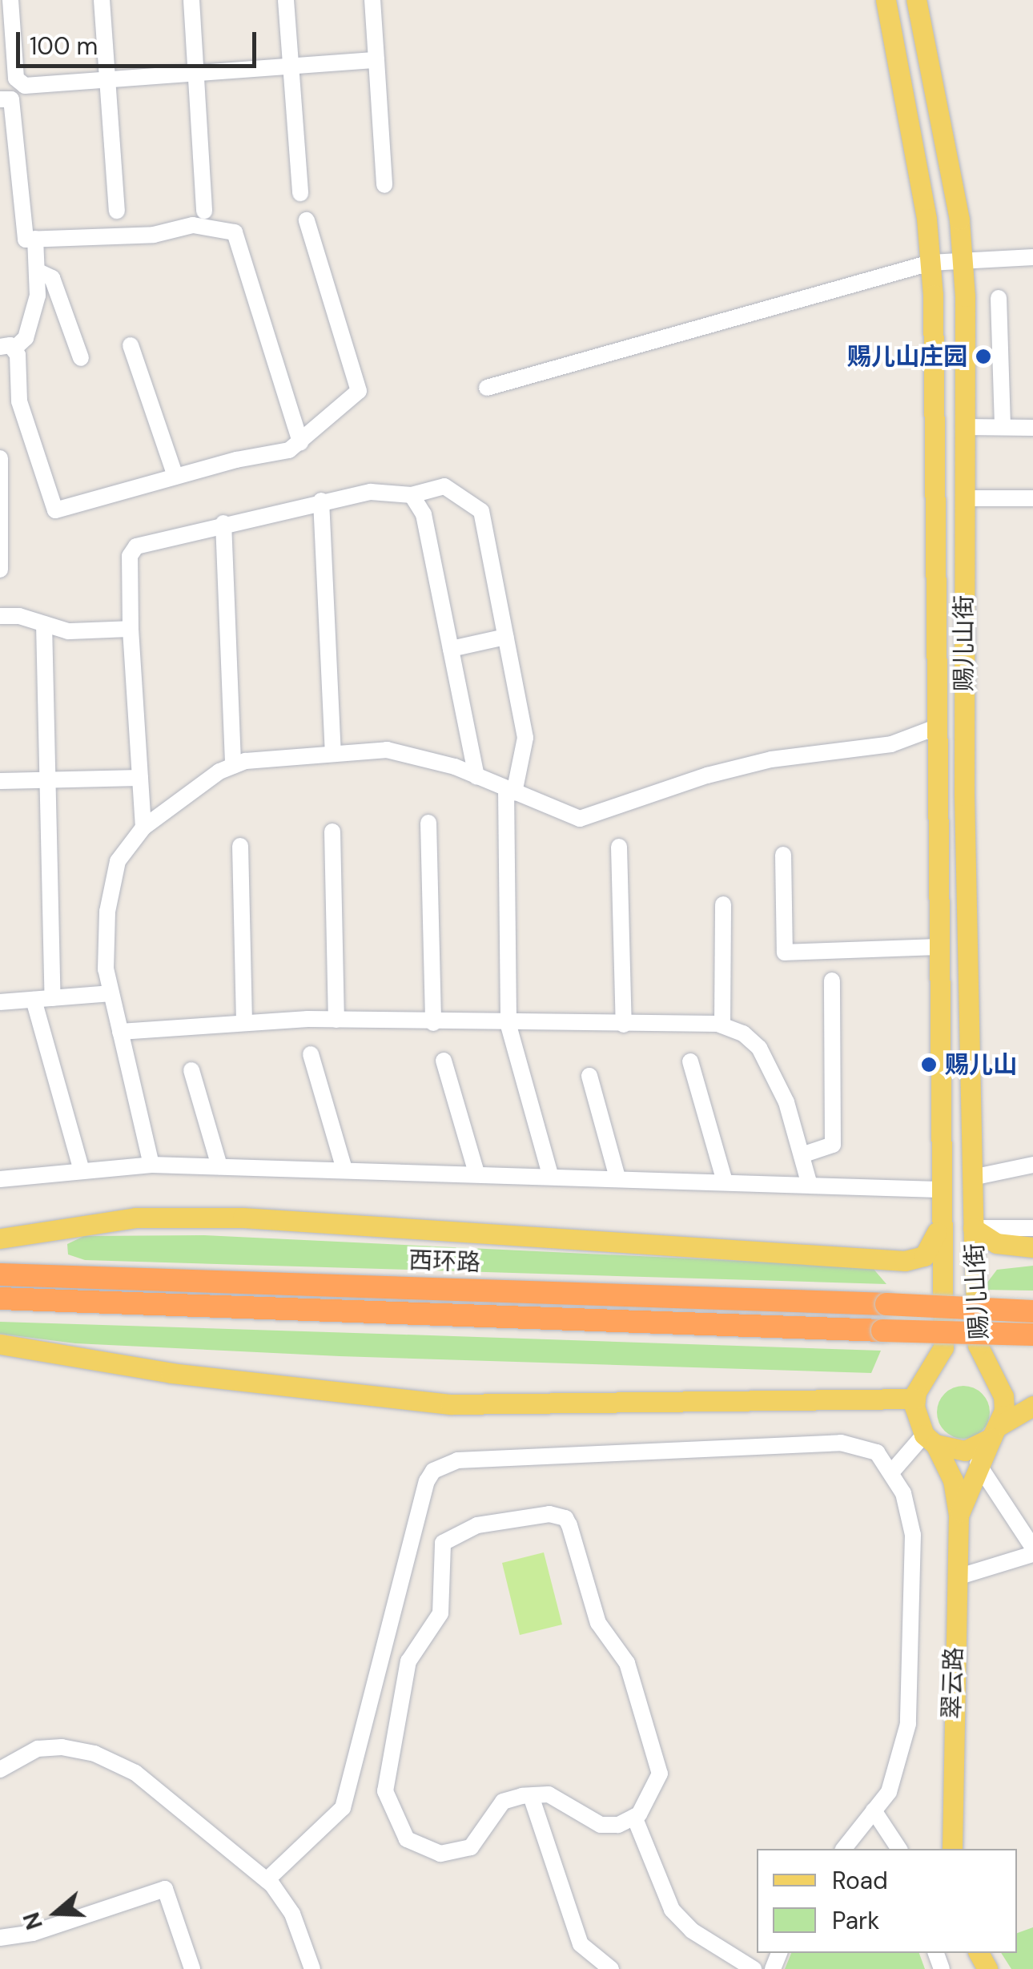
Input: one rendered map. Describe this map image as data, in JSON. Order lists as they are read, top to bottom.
{
  "streets": {
    "highway": ["西环路"],
    "main road": ["赐儿山街", "翠云路"]
  },
  "places": ["赐儿山庄园", "赐儿山"],
  "legend": ["Road", "Park"],
  "scale_bar": "100 m",
  "north": "left"
}
